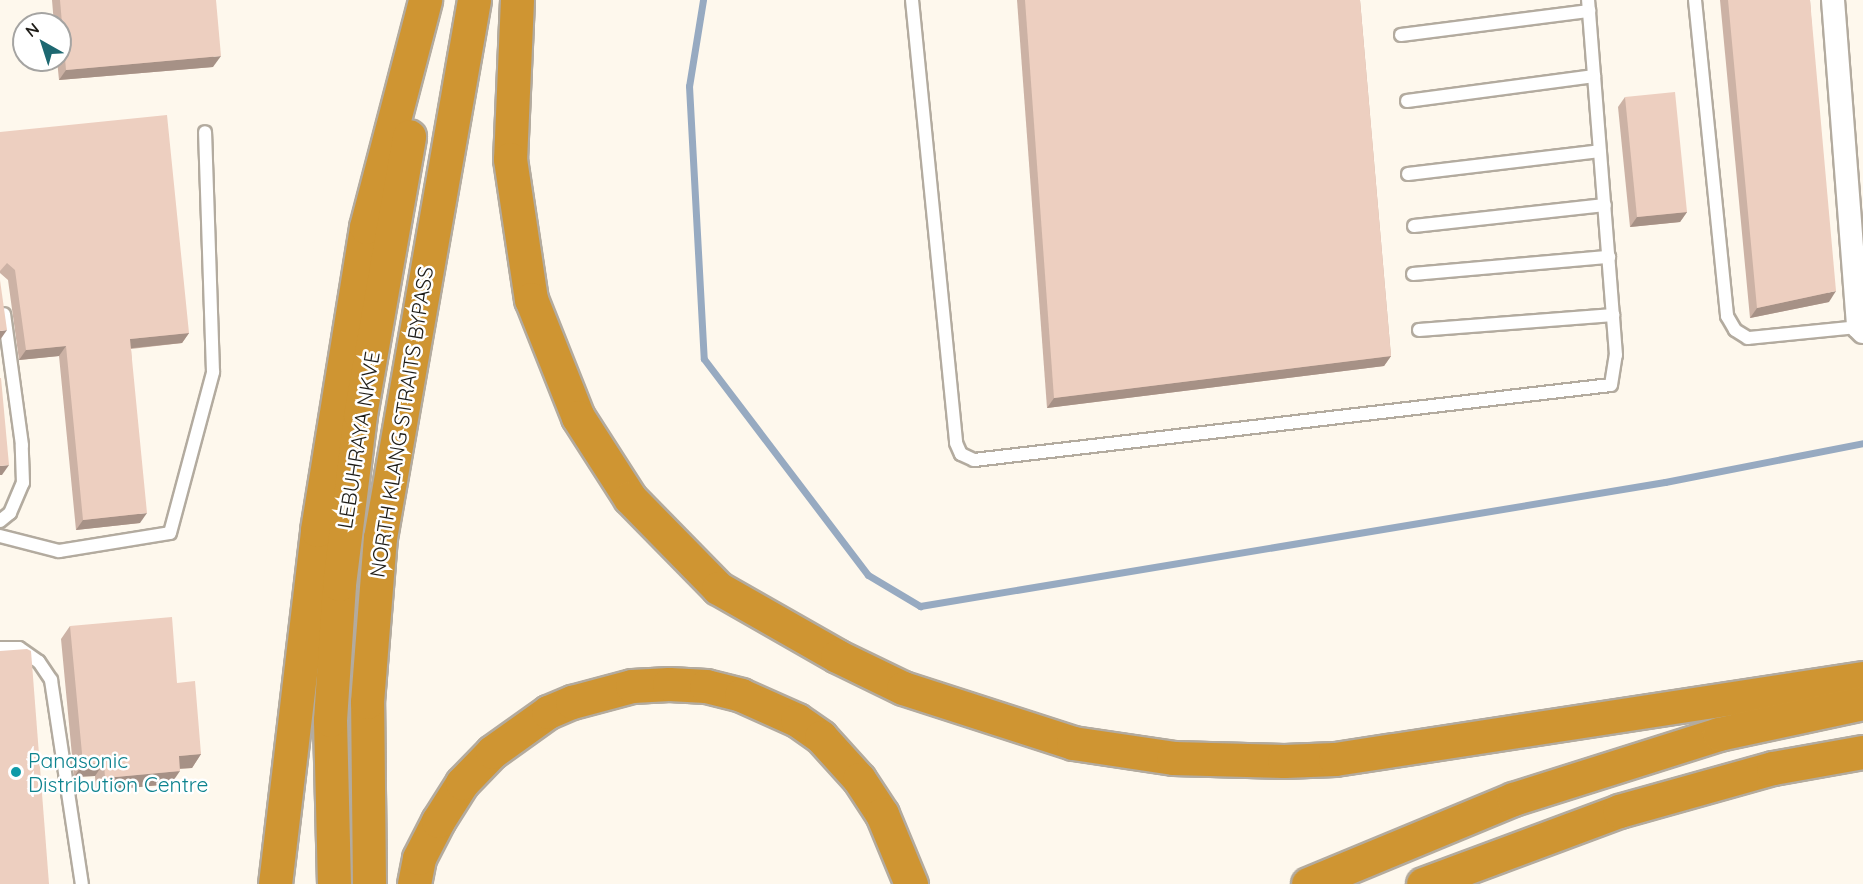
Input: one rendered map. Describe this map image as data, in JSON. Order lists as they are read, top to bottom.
{
  "streets": {
    "highway": ["NORTH KLANG STRAITS BYPASS", "LEBUHRAYA NKVE"]
  },
  "places": ["Panasonic Distribution Centre"],
  "north": "top left"
}
